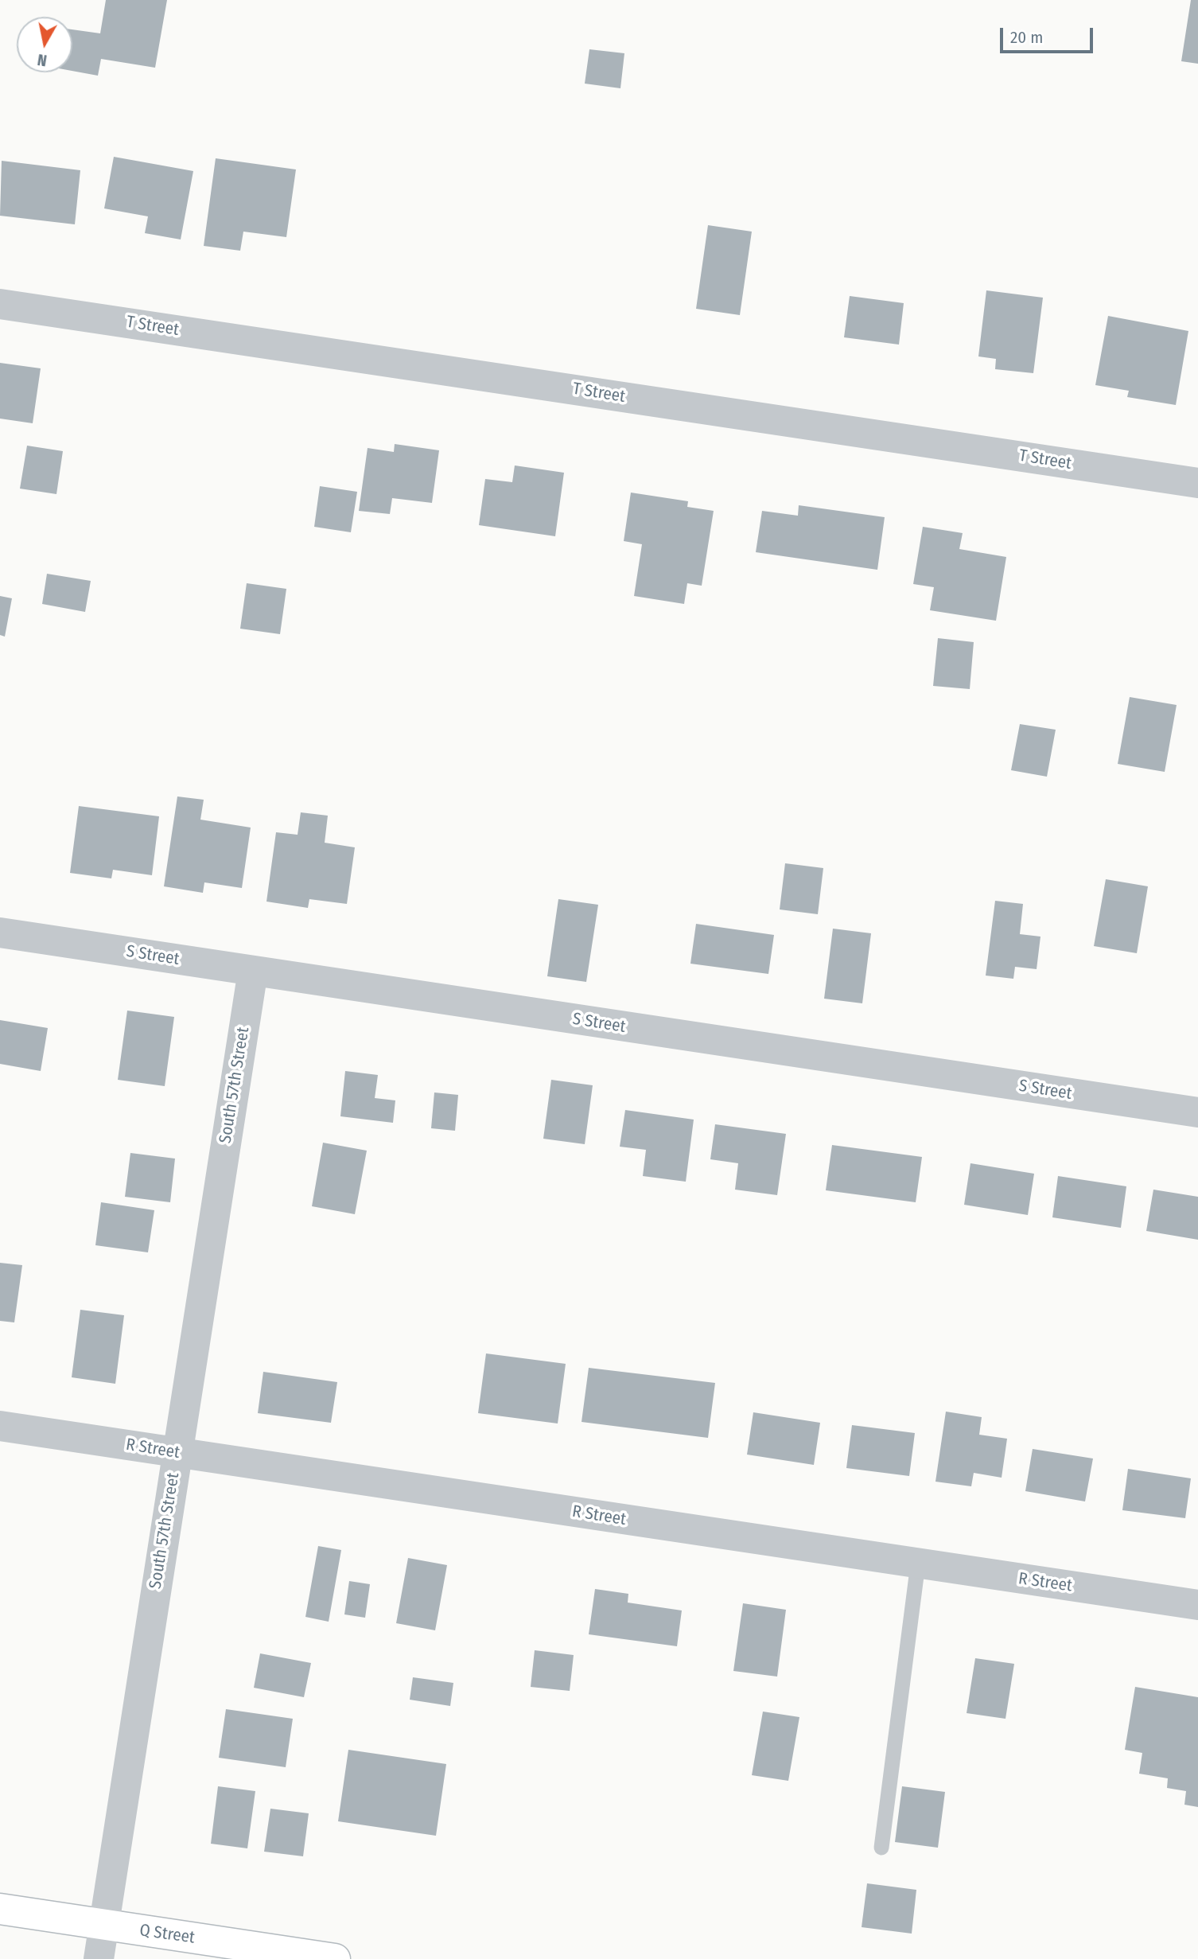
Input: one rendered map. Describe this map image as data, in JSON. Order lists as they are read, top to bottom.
{
  "streets": {
    "main road": ["Q Street"],
    "street": [
      "T Street",
      "S Street",
      "South 57th Street",
      "R Street"
    ]
  },
  "crossings": [
    ["S Street", "South 57th Street"],
    ["South 57th Street", "R Street"],
    ["South 57th Street", "Q Street"]
  ],
  "scale_bar": "20 m",
  "north": "bottom"
}
